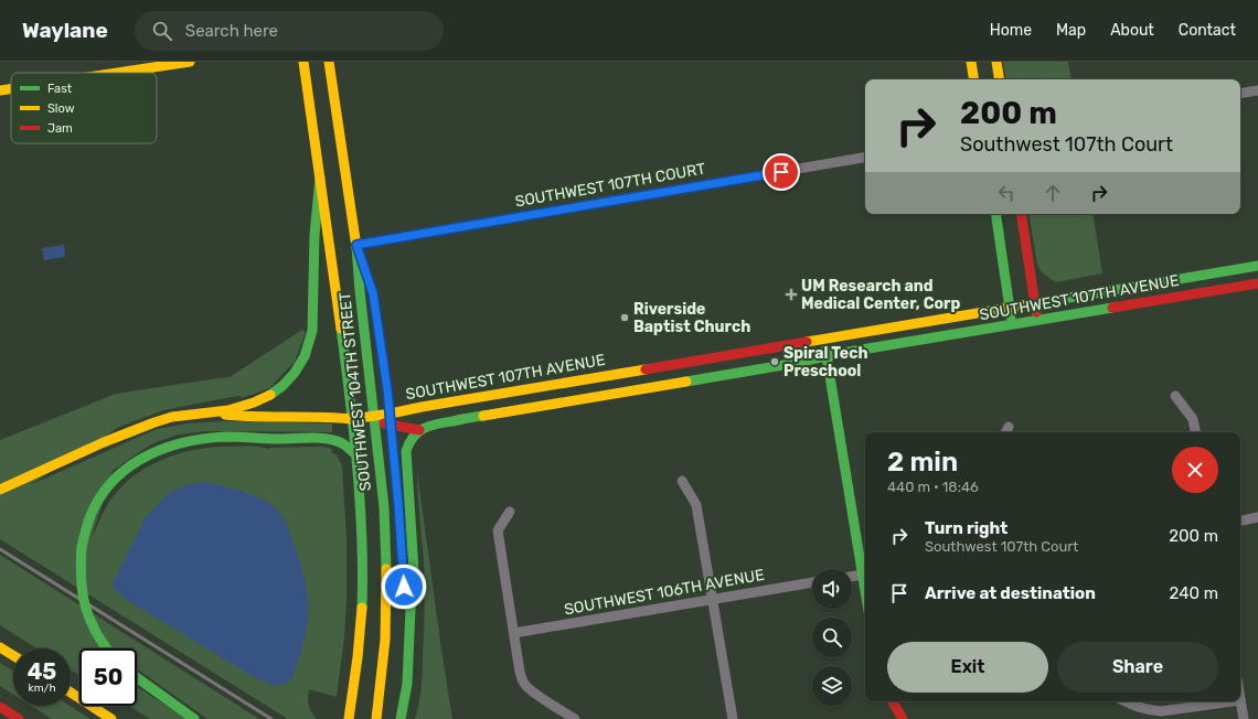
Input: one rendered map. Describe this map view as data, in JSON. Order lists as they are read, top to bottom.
{
  "streets": {
    "main road": ["SOUTHWEST 107TH AVENUE", "SOUTHWEST 104TH STREET"],
    "street": ["SOUTHWEST 107TH COURT", "SOUTHWEST 106TH AVENUE"]
  },
  "crossings": [
    ["SOUTHWEST 107TH COURT", "SOUTHWEST 104TH STREET"],
    ["SOUTHWEST 107TH AVENUE", "SOUTHWEST 104TH STREET"]
  ],
  "places": {
    "health": ["UM Research and Medical Center, Corp"],
    "other": ["Riverside Baptist Church", "Spiral Tech Preschool"]
  },
  "legend": ["Fast", "Slow", "Jam"],
  "page": {
    "header": "Waylane",
    "search": "Search here",
    "nav": [
      "Home",
      "Map",
      "About",
      "Contact"
    ],
    "turn": ["200 m", "Southwest 107th Court"],
    "heading": ["2 min", "440 m · 18:46"],
    "list": [
      {
        "name": "Turn right",
        "note": "Southwest 107th Court",
        "value": "200 m"
      },
      {
        "name": "Arrive at destination",
        "value": "240 m"
      }
    ],
    "buttons": ["Exit", "Share"],
    "speed": "45 km/h",
    "limit": "50"
  }
}
